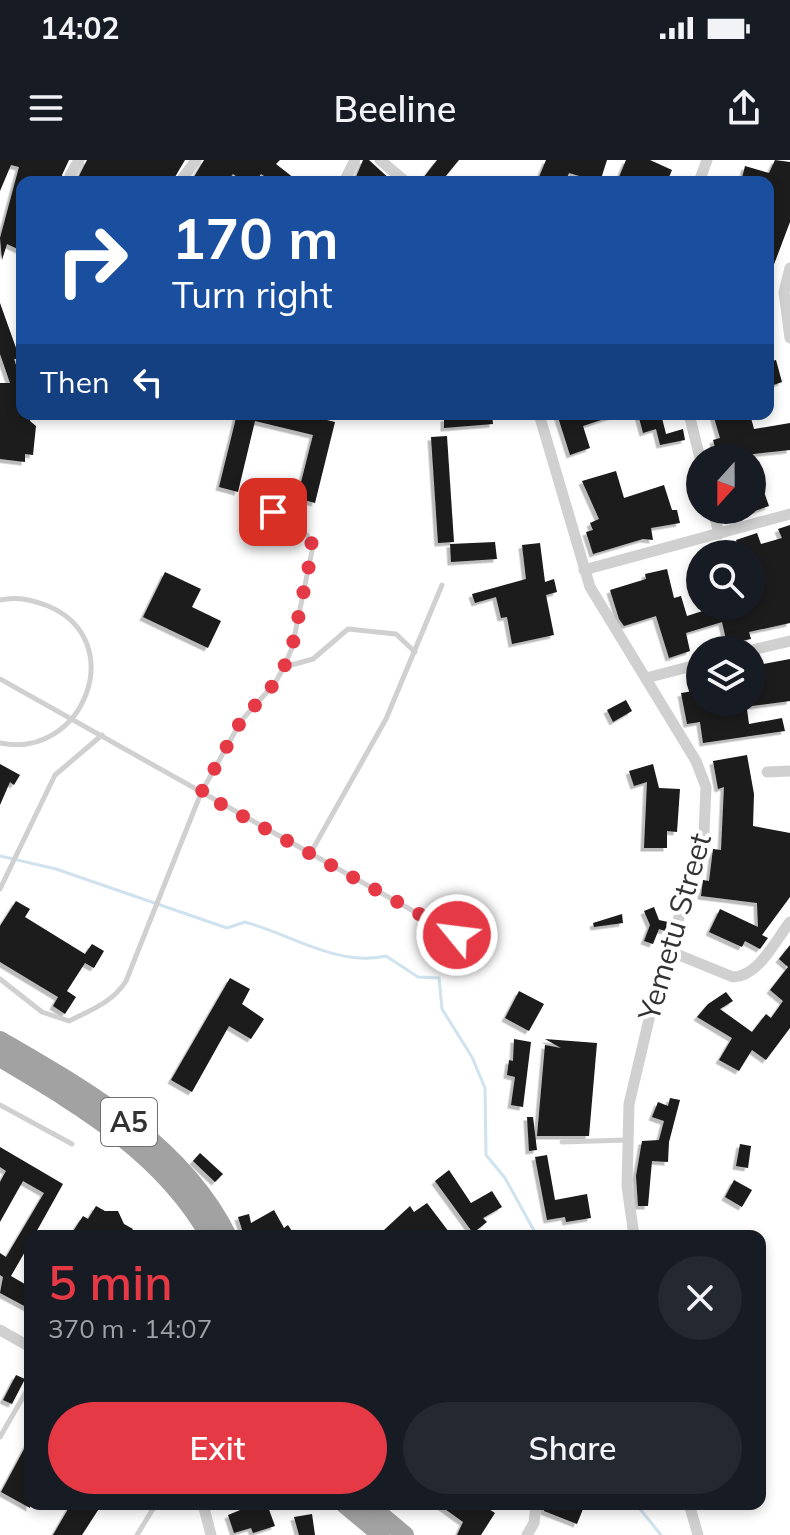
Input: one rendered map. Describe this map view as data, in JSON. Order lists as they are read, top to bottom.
{
  "streets": {
    "highway": ["A5"],
    "street": ["Yemetu Street"]
  },
  "north": "bottom",
  "page": {
    "status": "14:02",
    "header": "Beeline",
    "turn": ["170 m", "Turn right"],
    "then": "Then",
    "heading": ["5 min", "370 m · 14:07"],
    "buttons": ["Exit", "Share"]
  }
}
